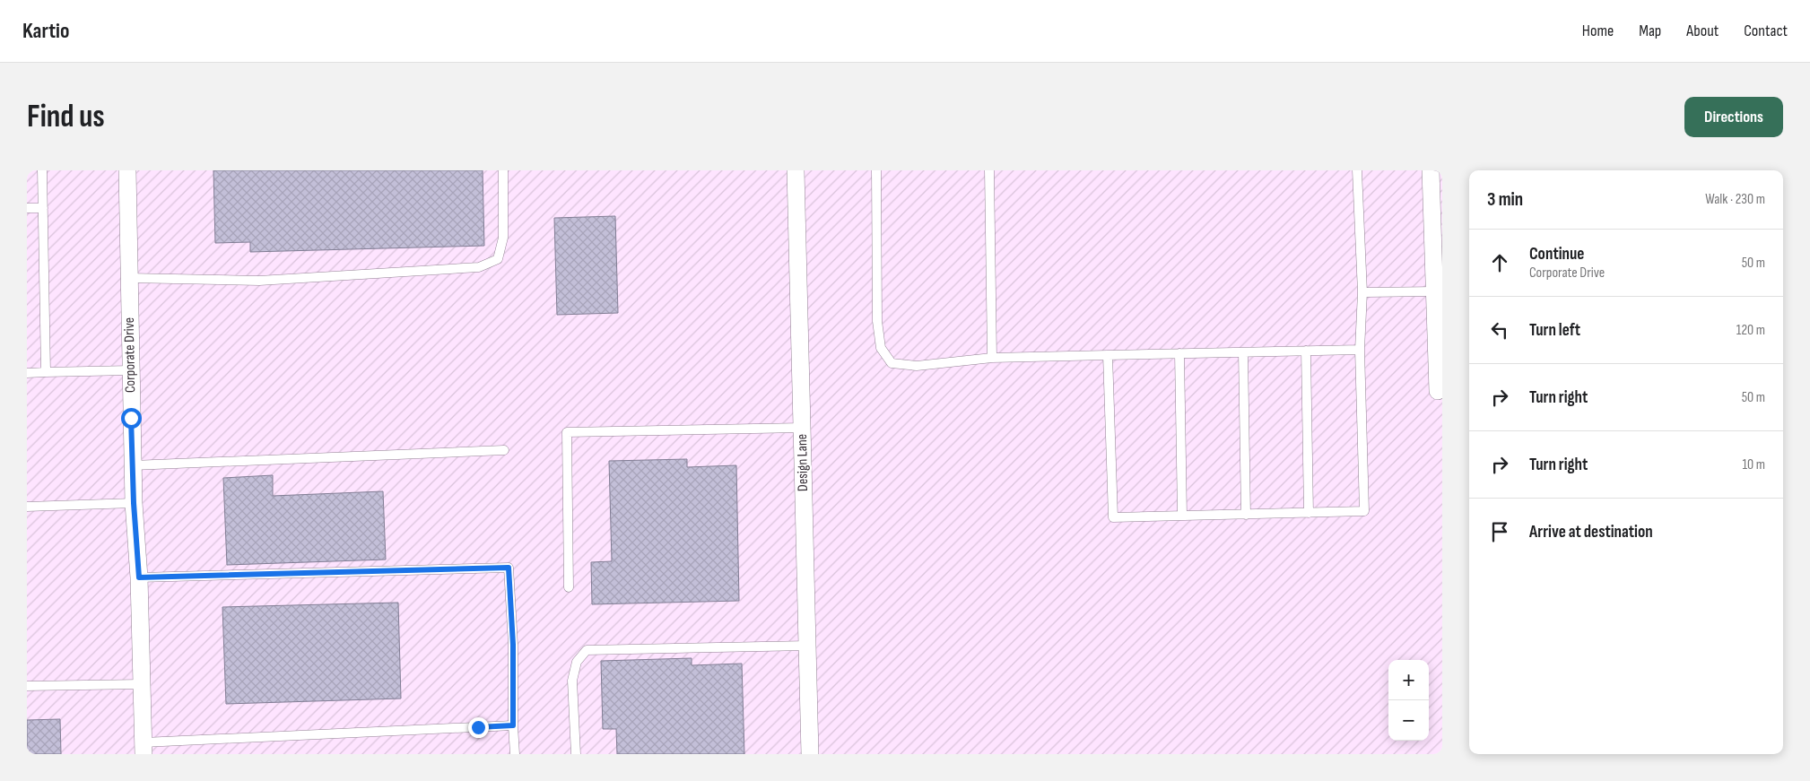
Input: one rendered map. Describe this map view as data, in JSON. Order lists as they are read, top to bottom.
{
  "streets": {
    "street": ["Corporate Drive", "Design Lane"]
  },
  "page": {
    "header": "Kartio",
    "nav": [
      "Home",
      "Map",
      "About",
      "Contact"
    ],
    "buttons": "Directions",
    "title": "Find us",
    "heading": ["3 min", "Walk · 230 m"],
    "list": [
      ["Continue", "Corporate Drive", "50 m"],
      ["Turn left", "120 m"],
      ["Turn right", "50 m"],
      ["Turn right", "10 m"],
      "Arrive at destination"
    ],
    "map_buttons": ["+", "−"]
  }
}
